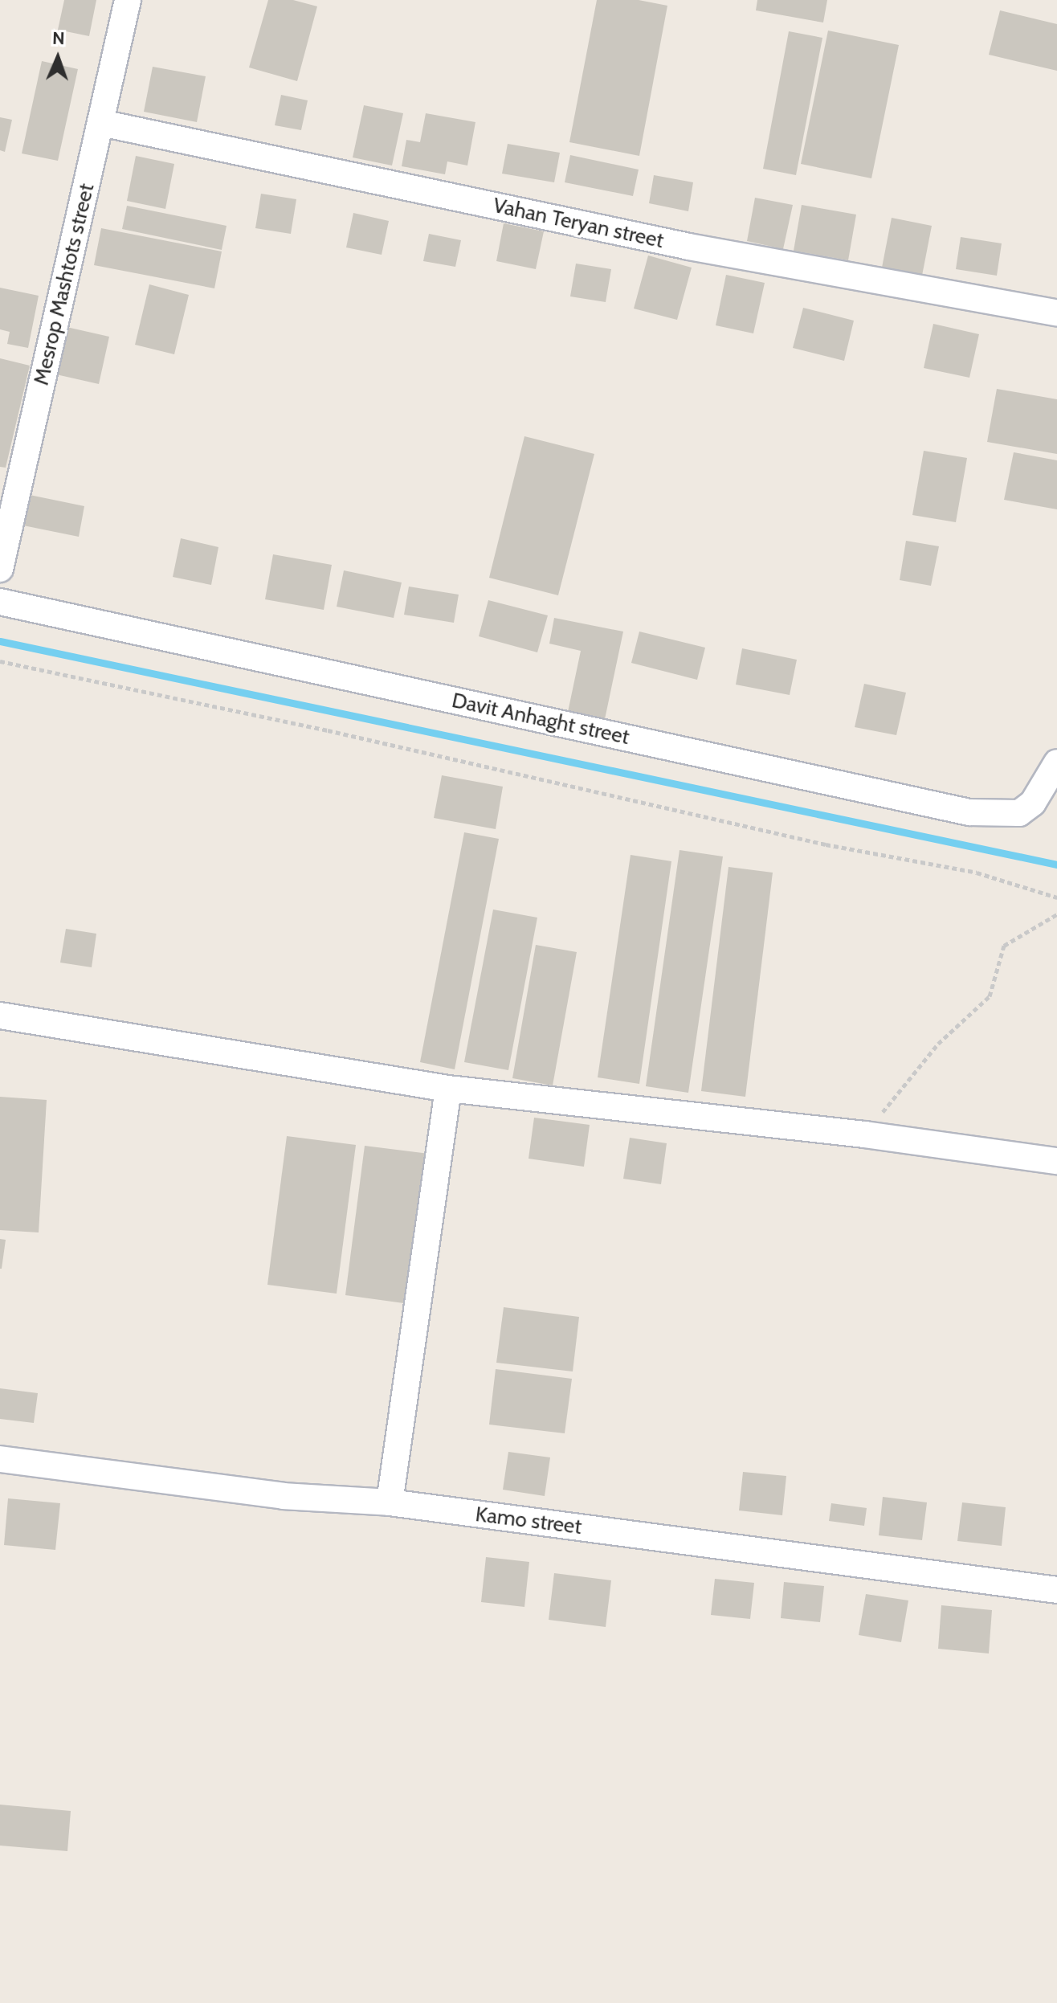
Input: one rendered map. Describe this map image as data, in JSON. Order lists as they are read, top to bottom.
{
  "streets": {
    "street": [
      "Vahan Teryan street",
      "Mesrop Mashtots street",
      "Davit Anhaght street",
      "Kamo street"
    ]
  },
  "crossings": [
    ["Vahan Teryan street", "Mesrop Mashtots street"]
  ],
  "north": "top"
}
